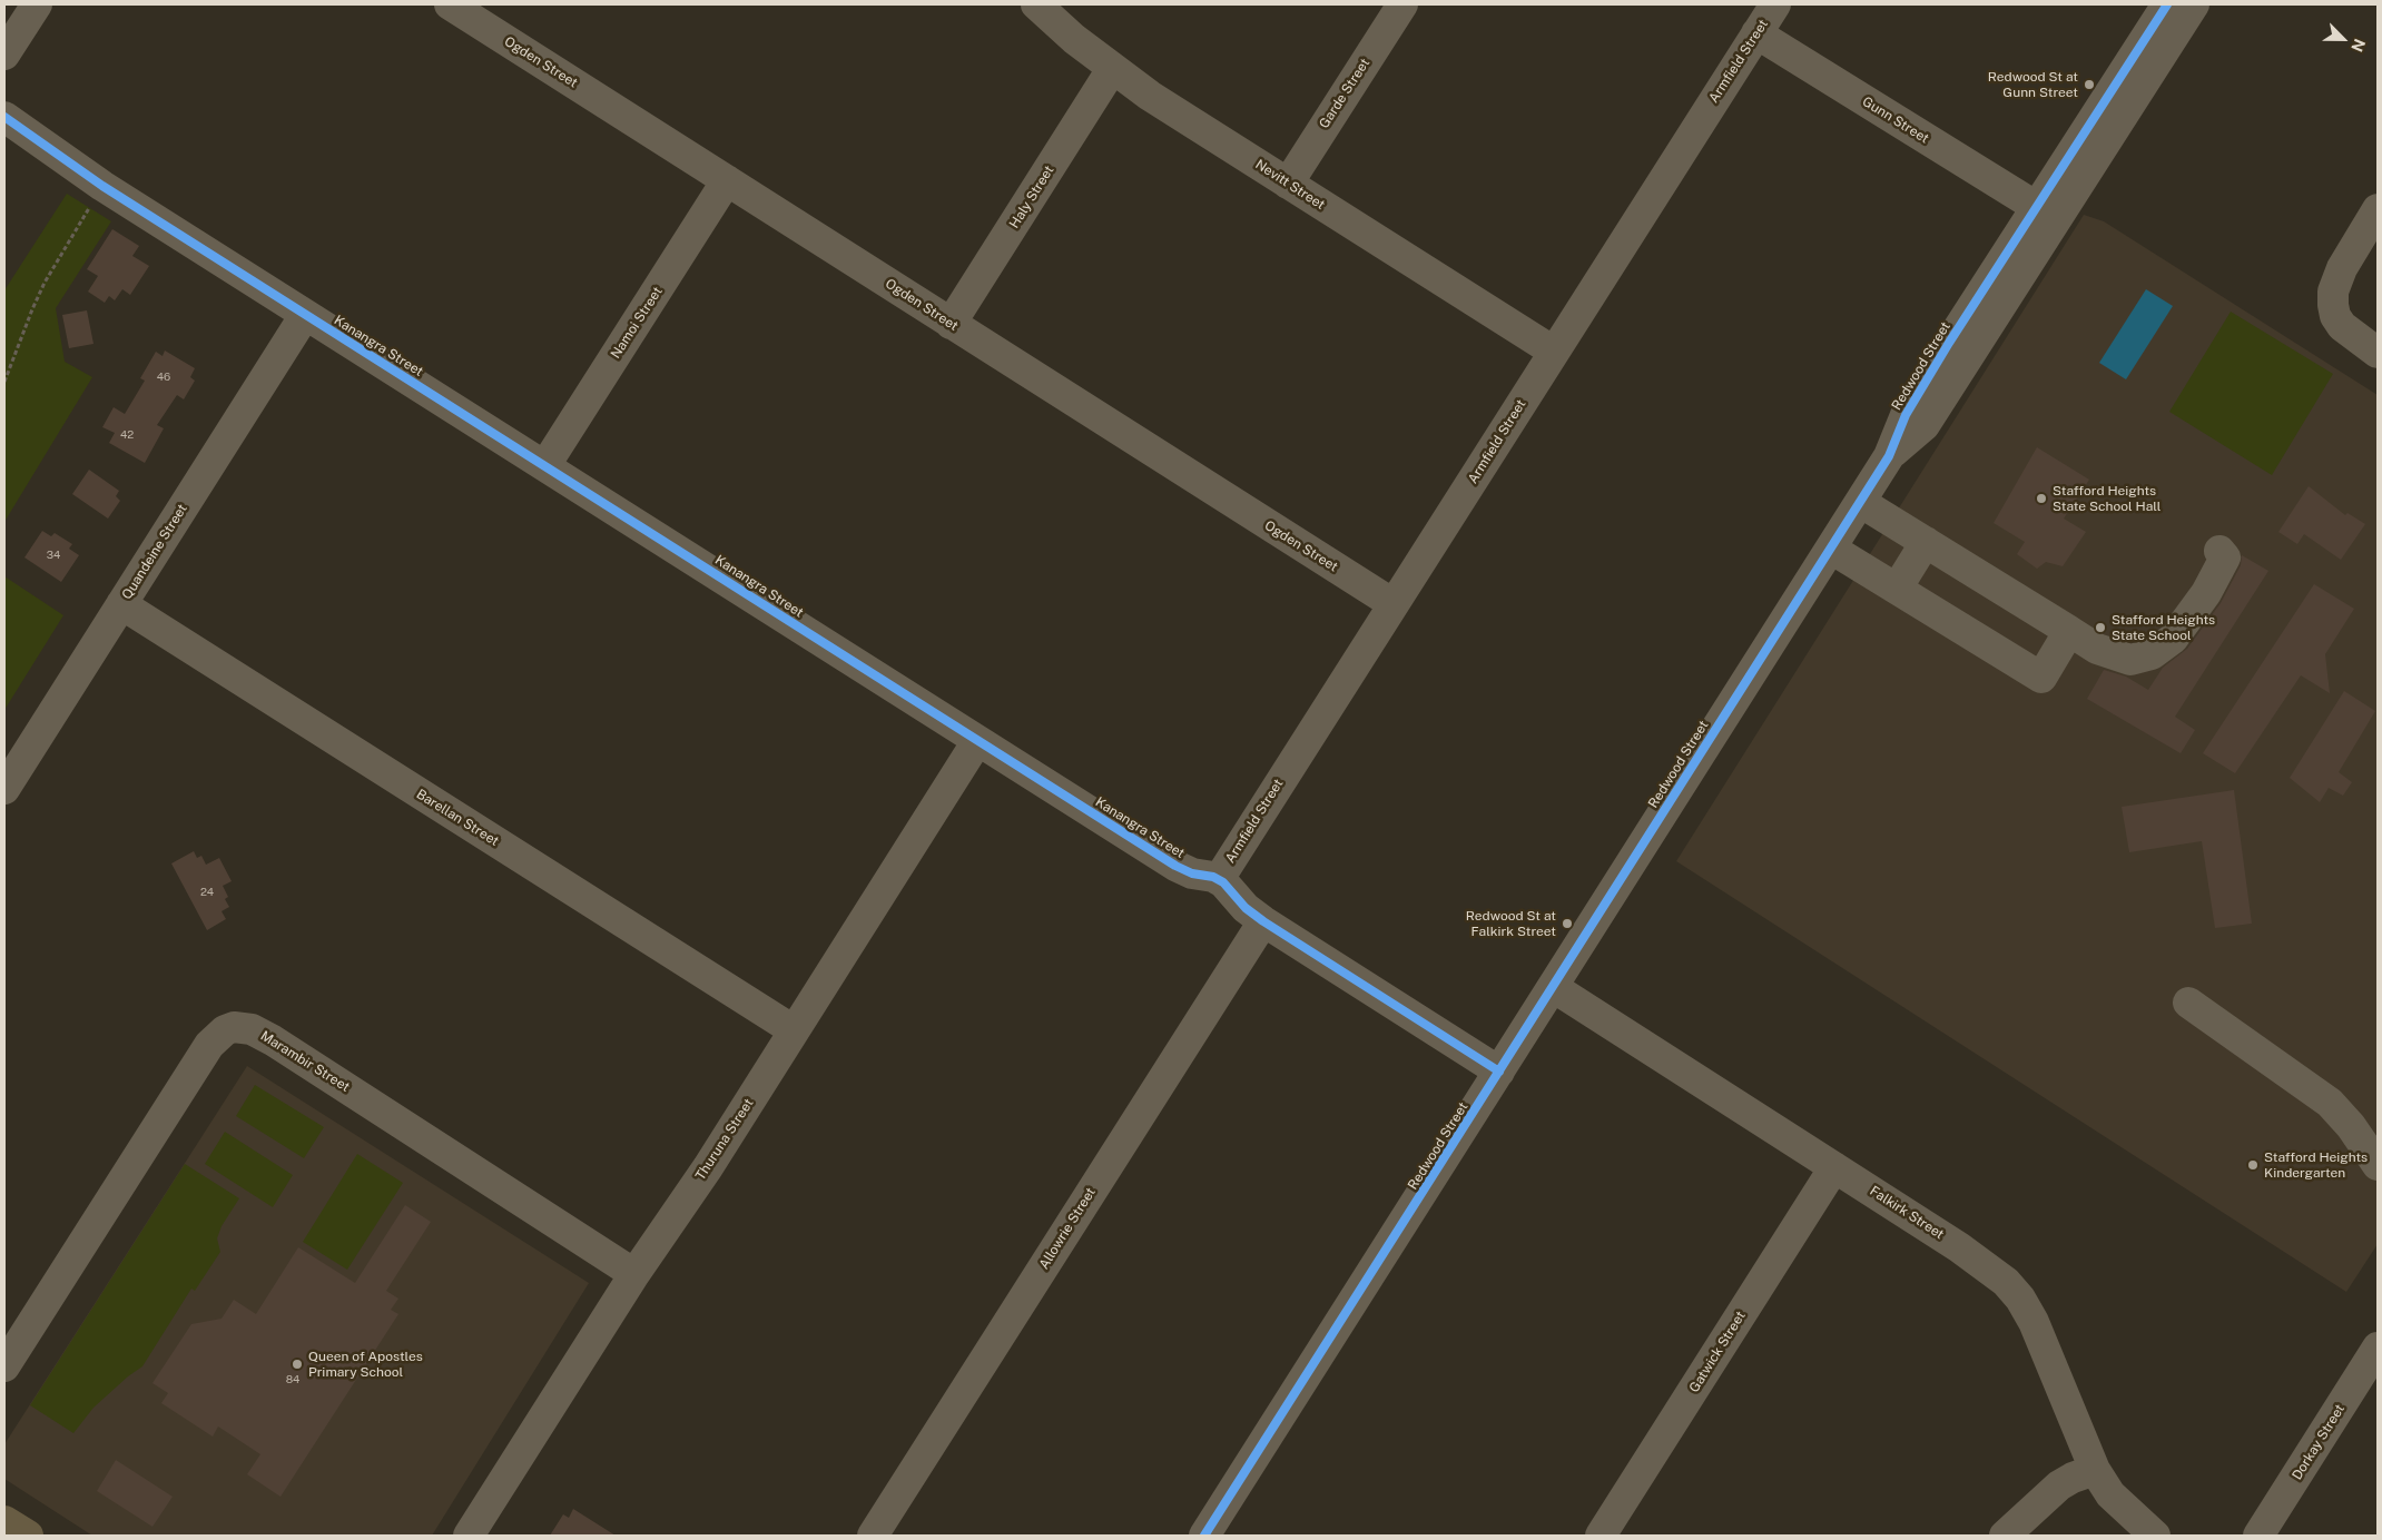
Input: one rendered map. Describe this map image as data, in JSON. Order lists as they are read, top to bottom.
{
  "streets": {
    "street": [
      "Armfield Street",
      "Ogden Street",
      "Garde Street",
      "Gunn Street",
      "Nevitt Street",
      "Haly Street",
      "Namoi Street",
      "Kanangra Street",
      "Redwood Street",
      "Quandeine Street",
      "Barellan Street",
      "Marambir Street",
      "Thuruna Street",
      "Falkirk Street",
      "Allowrie Street",
      "Gatwick Street",
      "Dorkay Street"
    ]
  },
  "crossings": [
    ["Armfield Street", "Ogden Street"],
    ["Armfield Street", "Gunn Street"],
    ["Armfield Street", "Nevitt Street"],
    ["Armfield Street", "Kanangra Street"],
    ["Ogden Street", "Haly Street"],
    ["Ogden Street", "Namoi Street"],
    ["Garde Street", "Nevitt Street"],
    ["Gunn Street", "Redwood Street"],
    ["Nevitt Street", "Haly Street"],
    ["Namoi Street", "Kanangra Street"],
    ["Kanangra Street", "Quandeine Street"],
    ["Kanangra Street", "Thuruna Street"],
    ["Redwood Street", "Falkirk Street"],
    ["Quandeine Street", "Barellan Street"],
    ["Barellan Street", "Thuruna Street"],
    ["Marambir Street", "Thuruna Street"],
    ["Falkirk Street", "Gatwick Street"]
  ],
  "places": [
    "Redwood St at Gunn Street",
    "Stafford Heights State School Hall",
    "Stafford Heights State School",
    "Redwood St at Falkirk Street",
    "Stafford Heights Kindergarten",
    "Queen of Apostles Primary School"
  ],
  "house_numbers": [
    "46",
    "42",
    "34",
    "24",
    "84"
  ],
  "north": "bottom right"
}
